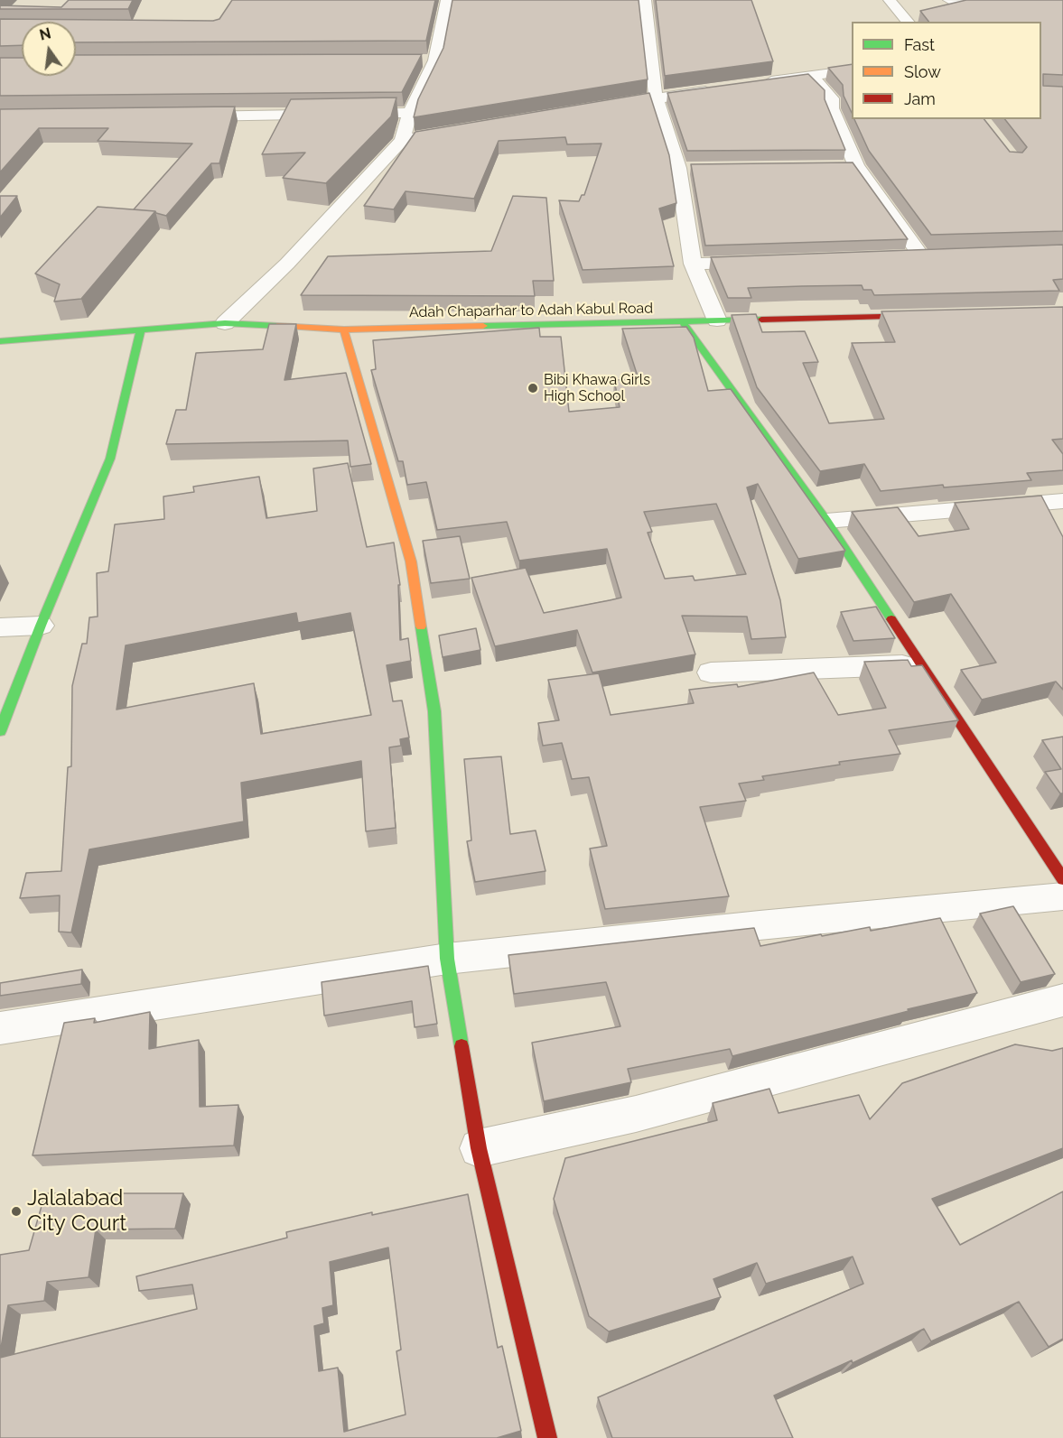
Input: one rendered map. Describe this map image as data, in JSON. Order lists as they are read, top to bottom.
{
  "streets": {
    "main road": ["Adah Chaparhar to Adah Kabul Road"]
  },
  "places": ["Bibi Khawa Girls High School", "Jalalabad City Court"],
  "legend": ["Fast", "Slow", "Jam"],
  "north": "top"
}
